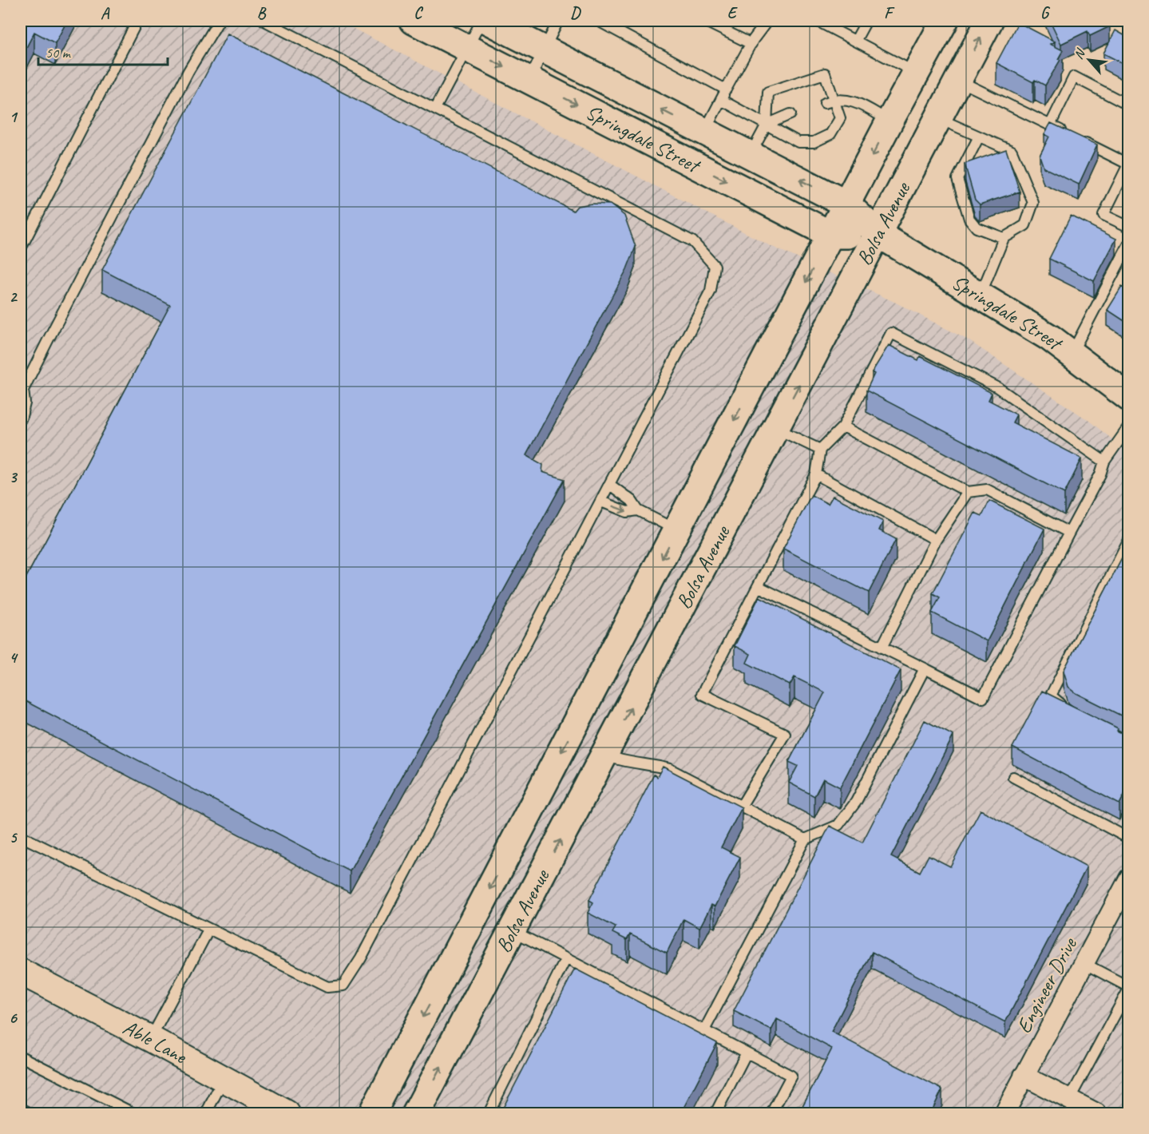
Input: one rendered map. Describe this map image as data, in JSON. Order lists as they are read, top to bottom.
{
  "streets": {
    "main road": ["Springdale Street", "Bolsa Avenue"],
    "street": ["Engineer Drive", "Able Lane"]
  },
  "crossings": [
    ["Springdale Street", "Bolsa Avenue"]
  ],
  "scale_bar": "50 m",
  "north": "top left",
  "grid": {
    "columns": [
      "A",
      "B",
      "C",
      "D",
      "E",
      "F",
      "G"
    ],
    "rows": [
      "1",
      "2",
      "3",
      "4",
      "5",
      "6"
    ]
  }
}
